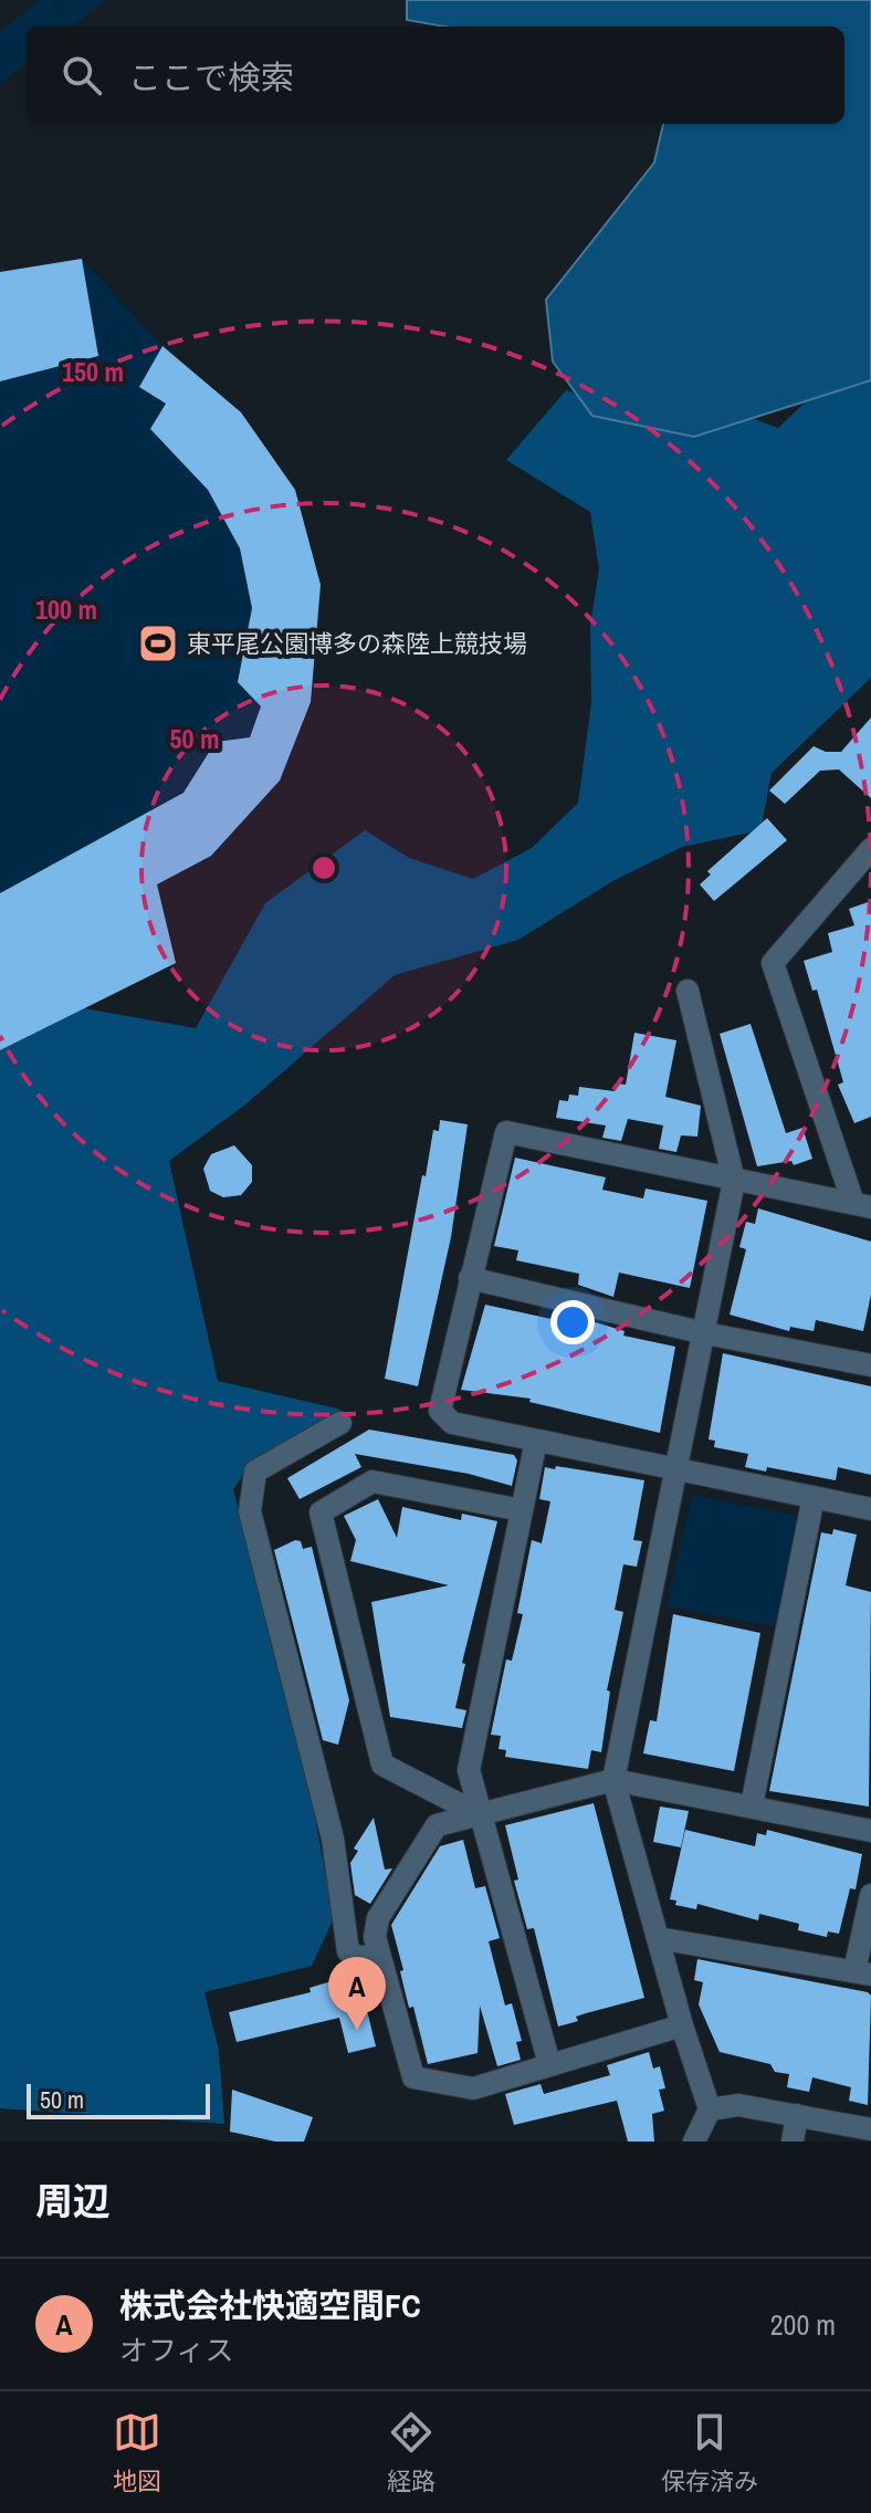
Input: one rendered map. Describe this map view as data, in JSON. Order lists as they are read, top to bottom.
{
  "places": {
    "sports": ["東平尾公園博多の森陸上競技場"]
  },
  "scale_bar": "50 m",
  "page": {
    "search": "ここで検索",
    "pins": "A",
    "scale": "50 m",
    "heading": "周辺",
    "list": [
      {
        "mark": "A",
        "name": "株式会社快適空間FC",
        "note": "オフィス",
        "value": "200 m"
      }
    ],
    "nav": ["地図", "経路", "保存済み"]
  },
  "rings": ["150 m", "100 m", "50 m"]
}
